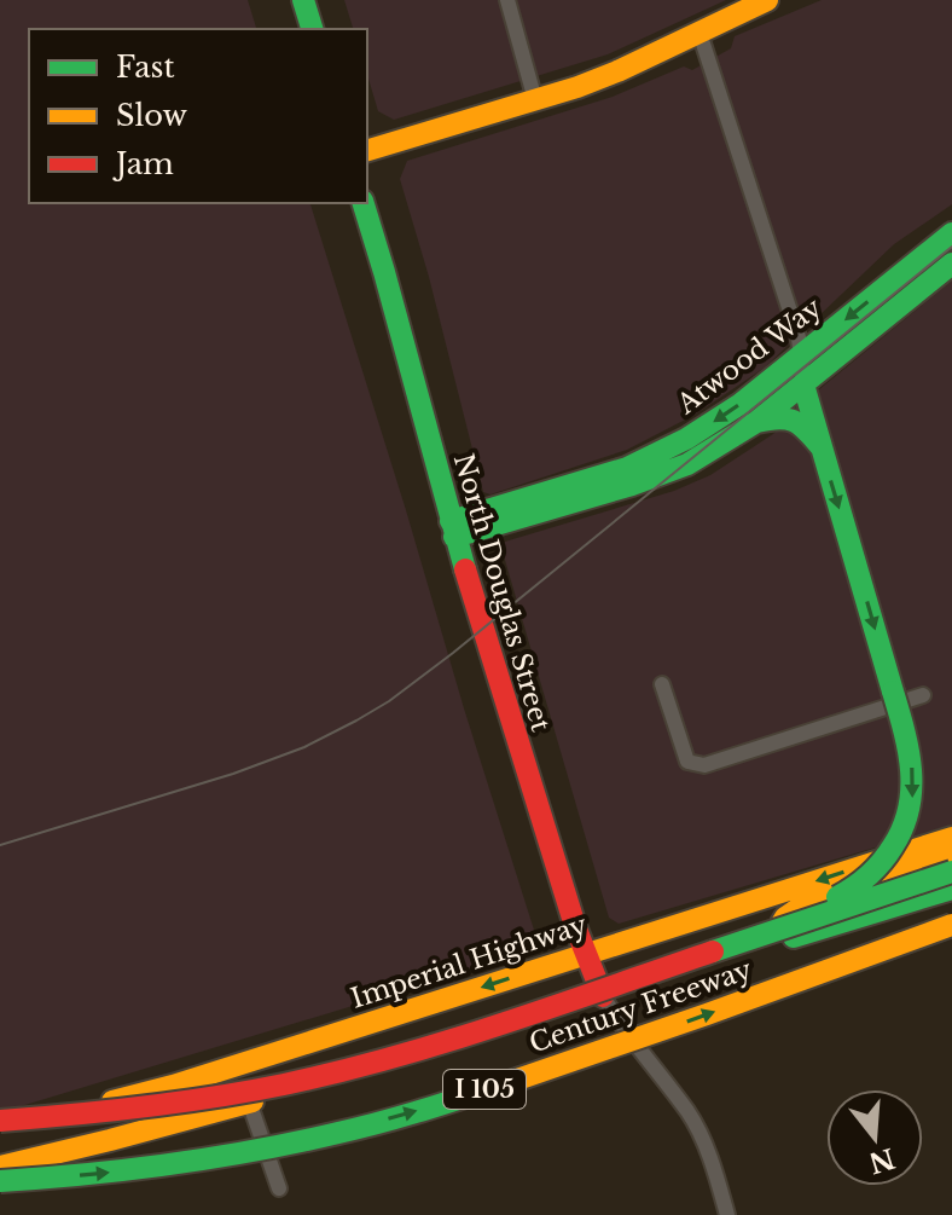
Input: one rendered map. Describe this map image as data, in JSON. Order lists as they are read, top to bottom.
{
  "streets": {
    "main road": [
      "Atwood Way",
      "North Douglas Street",
      "Imperial Highway",
      "Century Freeway",
      "I 105"
    ]
  },
  "crossings": [
    ["Atwood Way", "North Douglas Street"],
    ["North Douglas Street", "Imperial Highway"]
  ],
  "legend": ["Fast", "Slow", "Jam"],
  "north": "bottom"
}
